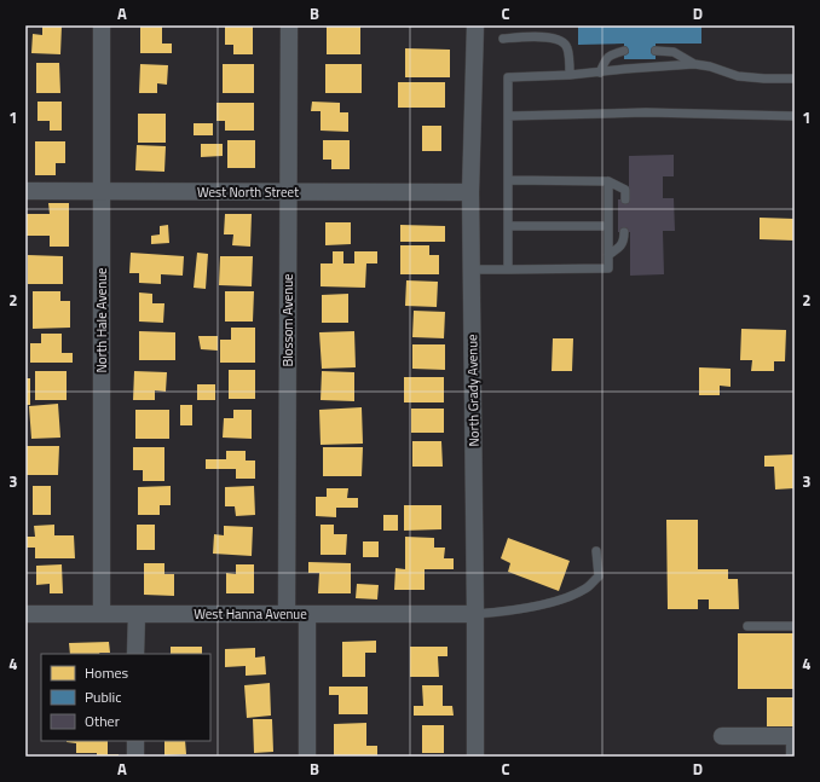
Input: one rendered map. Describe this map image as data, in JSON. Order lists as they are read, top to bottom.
{
  "streets": {
    "street": [
      "West North Street",
      "North Hale Avenue",
      "Blossom Avenue",
      "North Grady Avenue",
      "West Hanna Avenue"
    ]
  },
  "crossings": [
    ["West North Street", "North Hale Avenue"],
    ["West North Street", "Blossom Avenue"],
    ["West North Street", "North Grady Avenue"],
    ["North Hale Avenue", "West Hanna Avenue"],
    ["Blossom Avenue", "West Hanna Avenue"],
    ["North Grady Avenue", "West Hanna Avenue"]
  ],
  "legend": ["Homes", "Public", "Other"],
  "grid": {
    "columns": [
      "A",
      "B",
      "C",
      "D"
    ],
    "rows": [
      "1",
      "2",
      "3",
      "4"
    ]
  }
}
